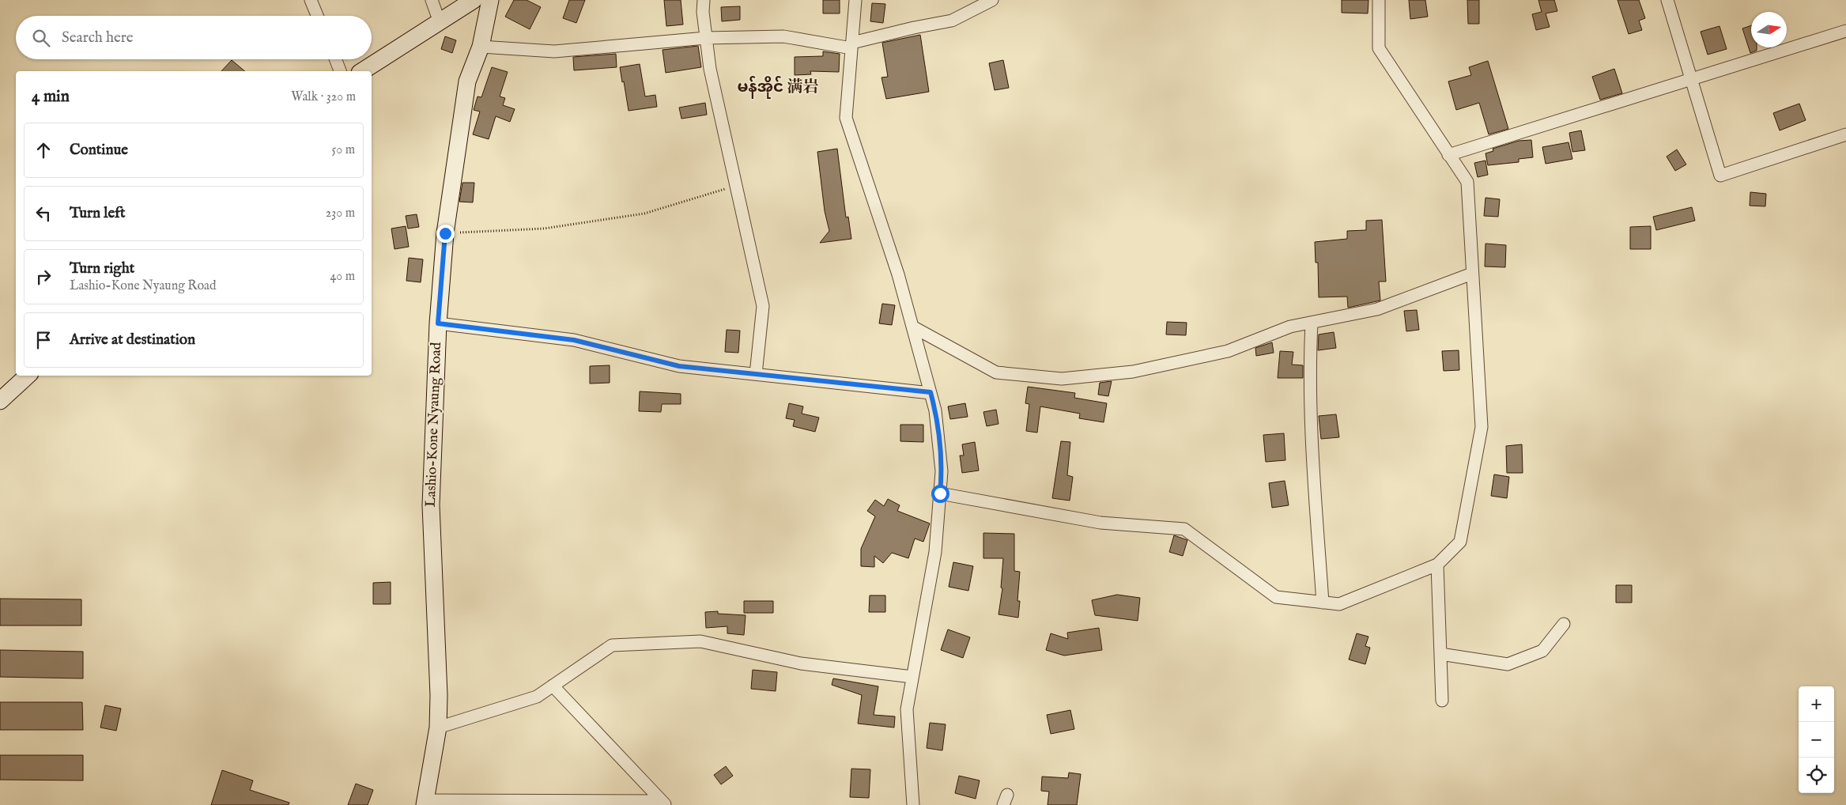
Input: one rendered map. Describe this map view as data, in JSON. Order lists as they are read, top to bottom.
{
  "streets": {
    "main road": ["Lashio-Kone Nyaung Road"]
  },
  "districts": ["မန်အိုင် 满岩"],
  "north": "right",
  "page": {
    "search": "Search here",
    "heading": ["4 min", "Walk · 320 m"],
    "list": [
      ["Continue", "50 m"],
      ["Turn left", "230 m"],
      ["Turn right", "Lashio-Kone Nyaung Road", "40 m"],
      "Arrive at destination"
    ],
    "map_buttons": ["+", "−"]
  }
}
